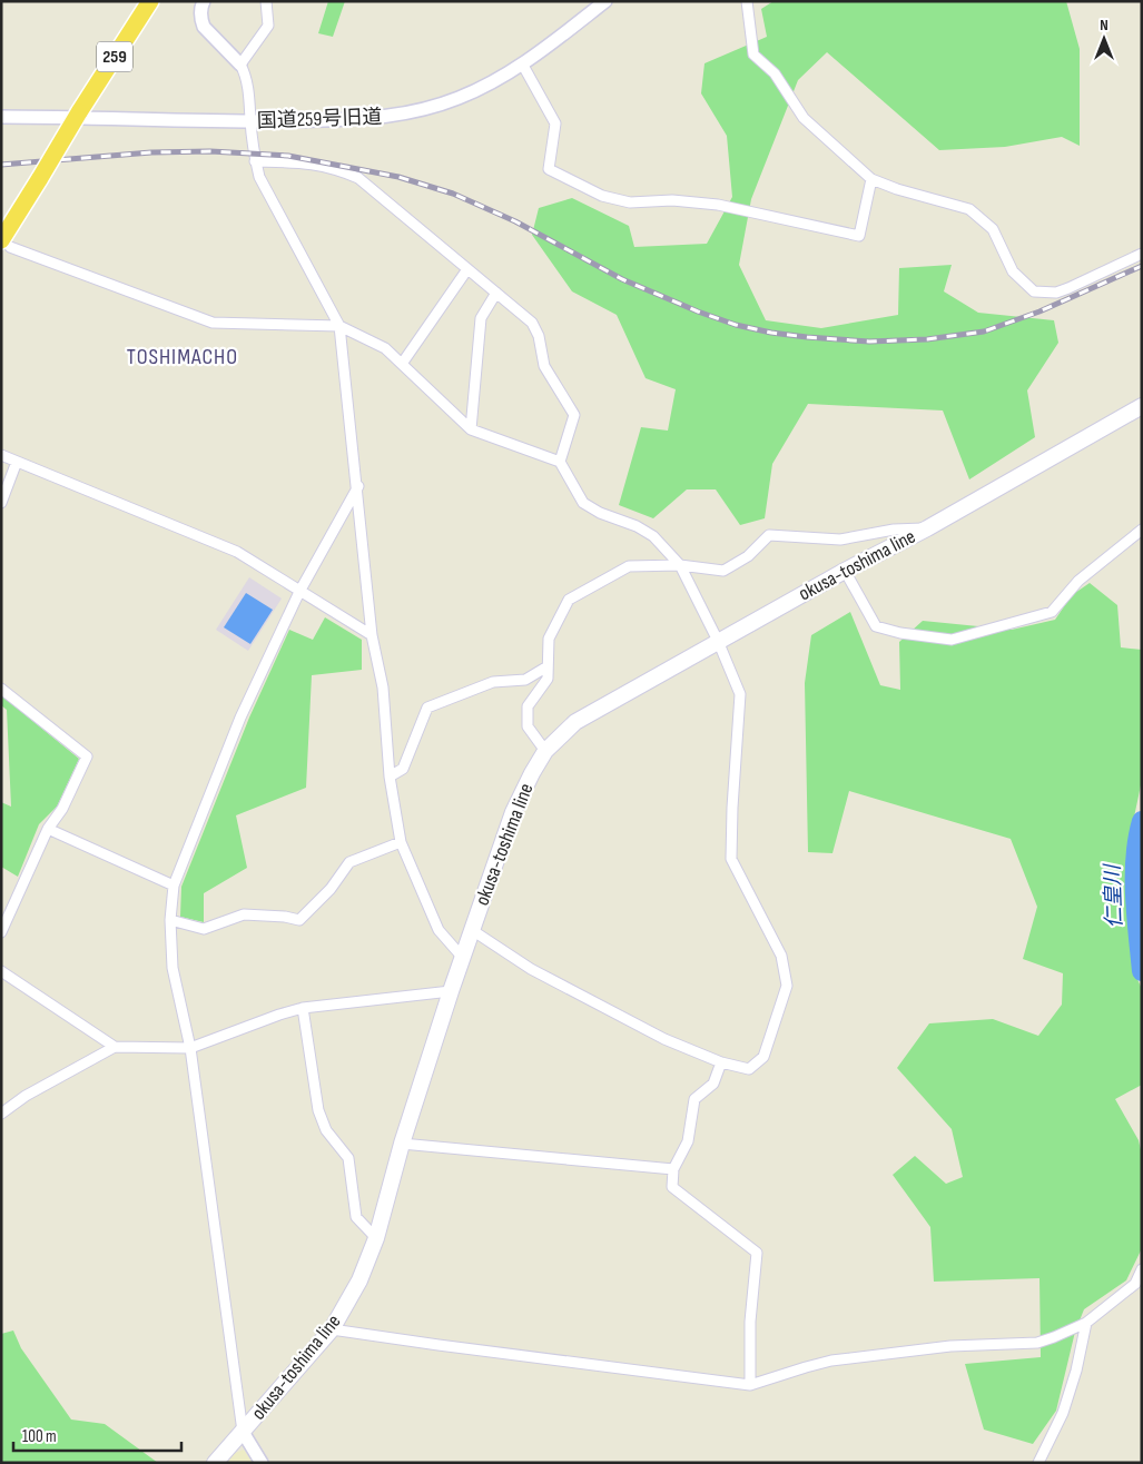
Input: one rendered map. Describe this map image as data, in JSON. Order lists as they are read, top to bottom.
{
  "streets": {
    "highway": ["259"],
    "main road": ["okusa-toshima line"],
    "street": ["国道259号旧道"]
  },
  "districts": ["TOSHIMACHO"],
  "water": ["仁皇川"],
  "scale_bar": "100 m",
  "north": "top"
}
